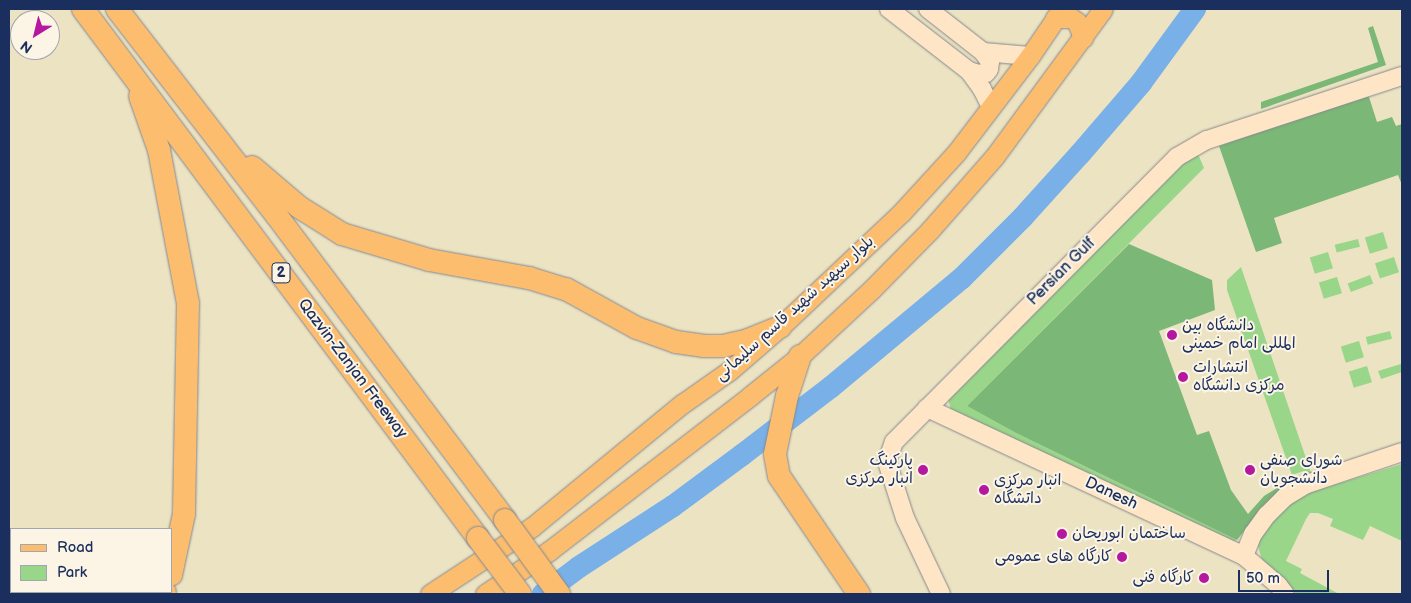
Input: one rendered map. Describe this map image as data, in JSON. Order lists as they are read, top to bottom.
{
  "streets": {
    "highway": ["2", "Qazvin-Zanjan Freeway"],
    "main road": ["بلوار سپهبد شهید قاسم سلیمانی"],
    "street": ["Persian Gulf", "Danesh"]
  },
  "crossings": [
    ["Persian Gulf", "Danesh"]
  ],
  "places": [
    "دانشگاه بین المللی امام خمینی",
    "انتشارات مرکزی دانشگاه",
    "پارکینگ انبار مرکزی",
    "شورای صنفی دانشجویان",
    "انبار مرکزی داتشگاه",
    "ساختمان ابوریحان",
    "کارگاه های عمومی",
    "کارگاه فنی"
  ],
  "legend": ["Road", "Park"],
  "scale_bar": "50 m",
  "north": "bottom left"
}
